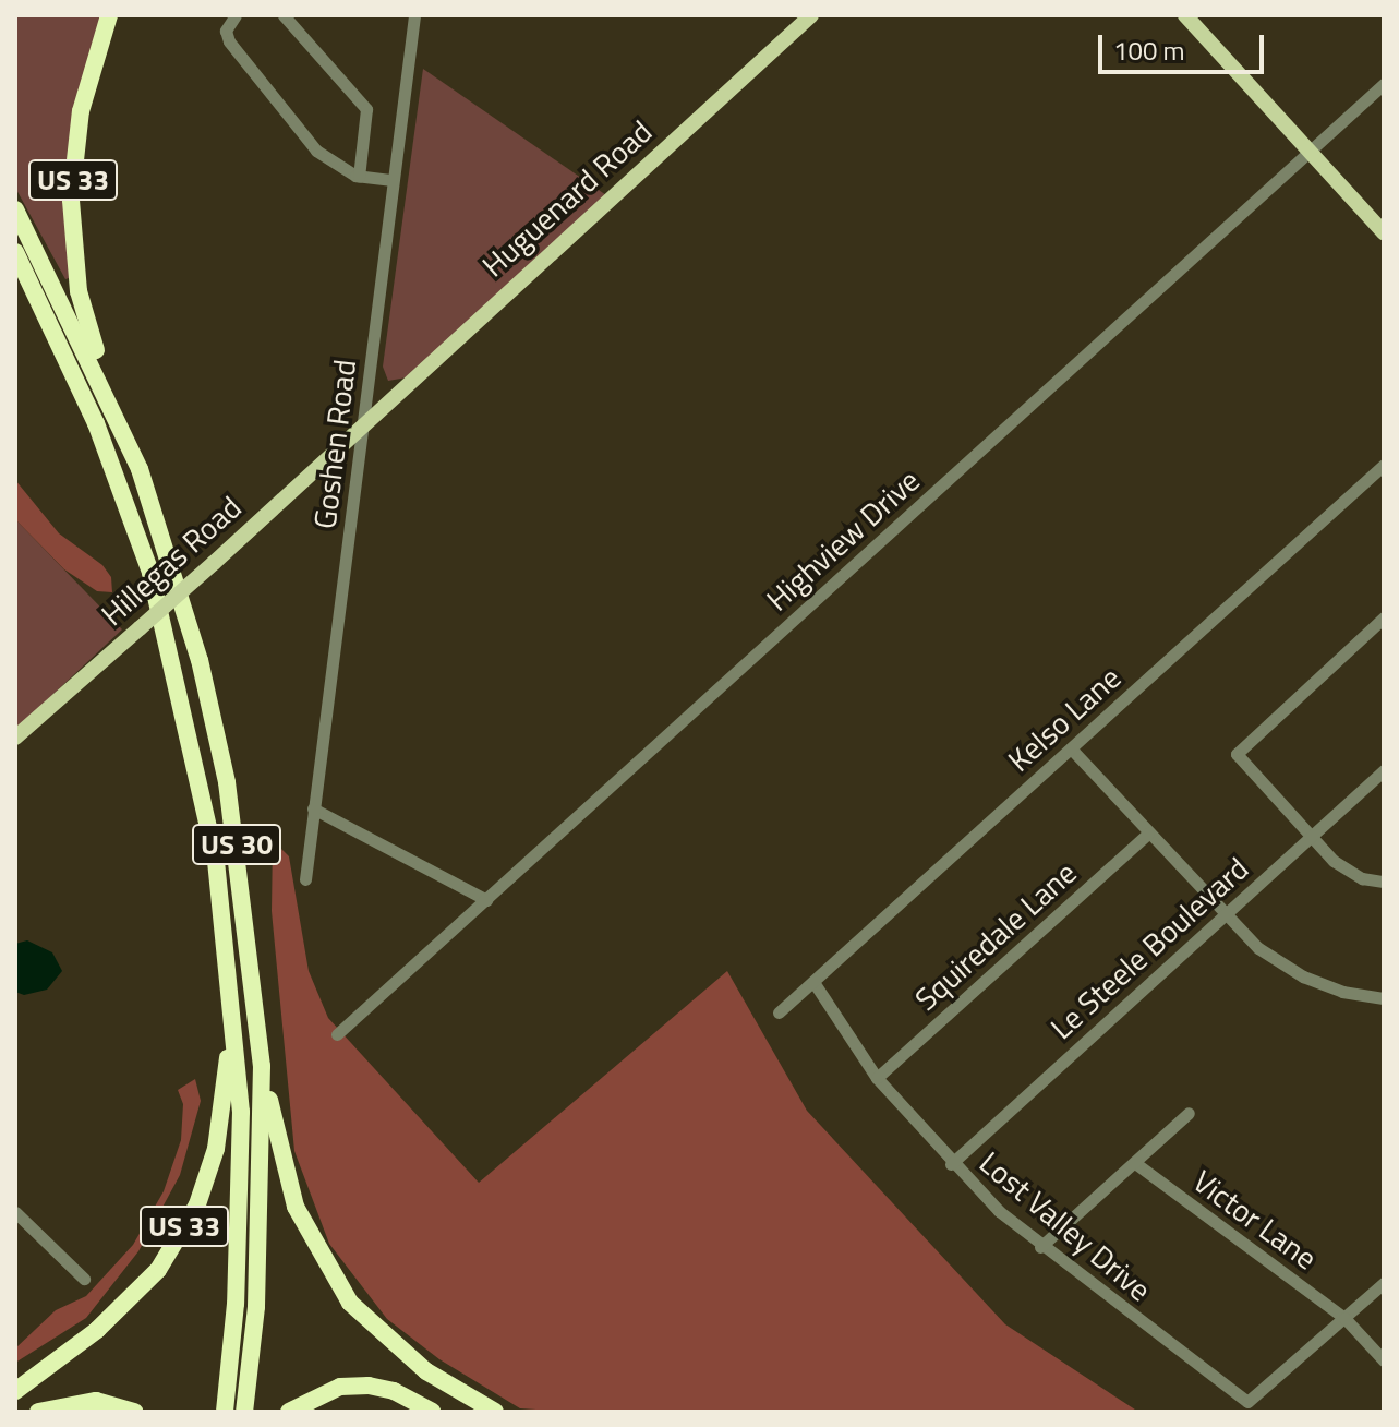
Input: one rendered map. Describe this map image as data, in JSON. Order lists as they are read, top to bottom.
{
  "streets": {
    "highway": ["US 33", "US 30"],
    "main road": ["Huguenard Road", "Hillegas Road"],
    "street": [
      "Goshen Road",
      "Highview Drive",
      "Kelso Lane",
      "Squiredale Lane",
      "Le Steele Boulevard",
      "Victor Lane",
      "Lost Valley Drive"
    ]
  },
  "crossings": [
    ["US 33", "US 30"],
    ["Huguenard Road", "Goshen Road"],
    ["Huguenard Road", "Hillegas Road"],
    ["Goshen Road", "Hillegas Road"],
    ["Kelso Lane", "Lost Valley Drive"],
    ["Squiredale Lane", "Lost Valley Drive"],
    ["Le Steele Boulevard", "Lost Valley Drive"],
    ["Victor Lane", "Lost Valley Drive"]
  ],
  "scale_bar": "100 m"
}
